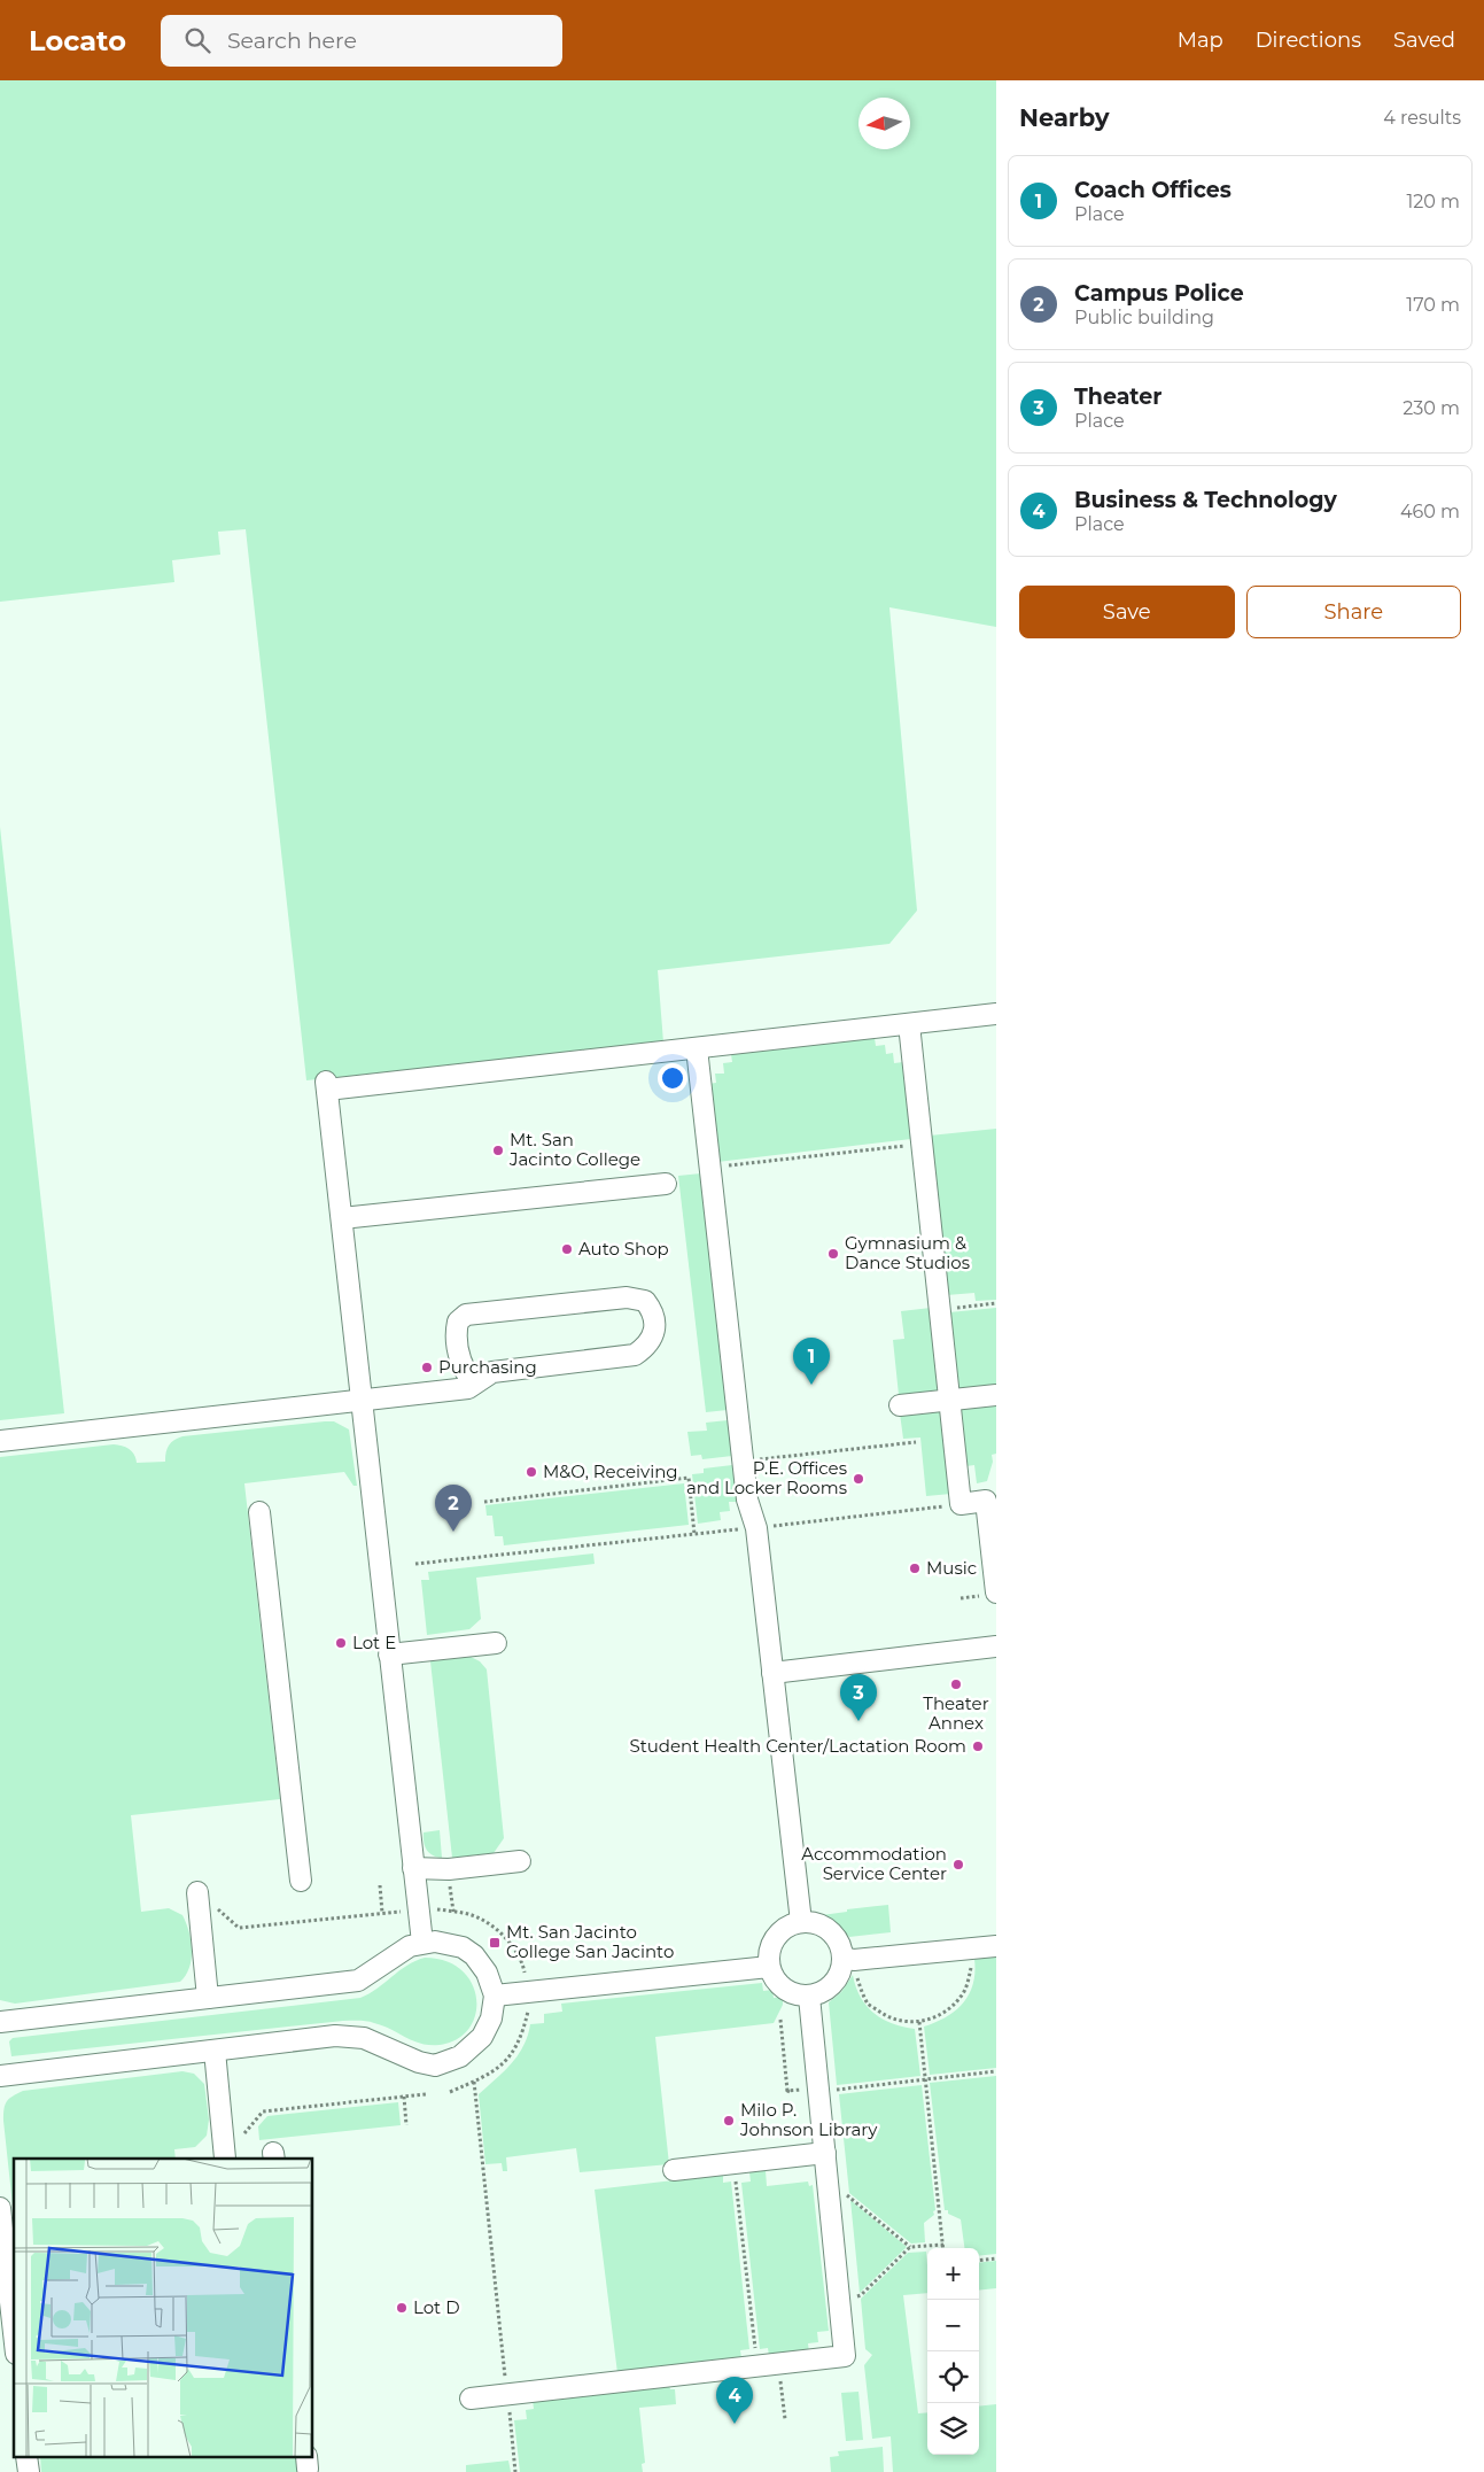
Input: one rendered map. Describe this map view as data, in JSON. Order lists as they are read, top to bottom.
{
  "places": {
    "other": [
      "Mt. San Jacinto College",
      "Auto Shop",
      "Gymnasium & Dance Studios",
      "Purchasing",
      "M&O, Receiving",
      "P.E. Offices and Locker Rooms",
      "Music",
      "Lot E",
      "Theater Annex",
      "Student Health Center/Lactation Room",
      "Accommodation Service Center",
      "Milo P. Johnson Library",
      "Lot D"
    ],
    "transit": ["Mt. San Jacinto College San Jacinto"]
  },
  "north": "left",
  "page": {
    "header": "Locato",
    "search": "Search here",
    "nav": ["Map", "Directions", "Saved"],
    "heading": ["Nearby", "4 results"],
    "list": [
      {
        "mark": "1",
        "name": "Coach Offices",
        "note": "Place",
        "value": "120 m"
      },
      {
        "mark": "2",
        "name": "Campus Police",
        "note": "Public building",
        "value": "170 m"
      },
      {
        "mark": "3",
        "name": "Theater",
        "note": "Place",
        "value": "230 m"
      },
      {
        "mark": "4",
        "name": "Business & Technology",
        "note": "Place",
        "value": "460 m"
      }
    ],
    "buttons": ["Save", "Share"],
    "pins": [
      "1",
      "2",
      "3",
      "4"
    ],
    "map_buttons": ["+", "−"]
  }
}
